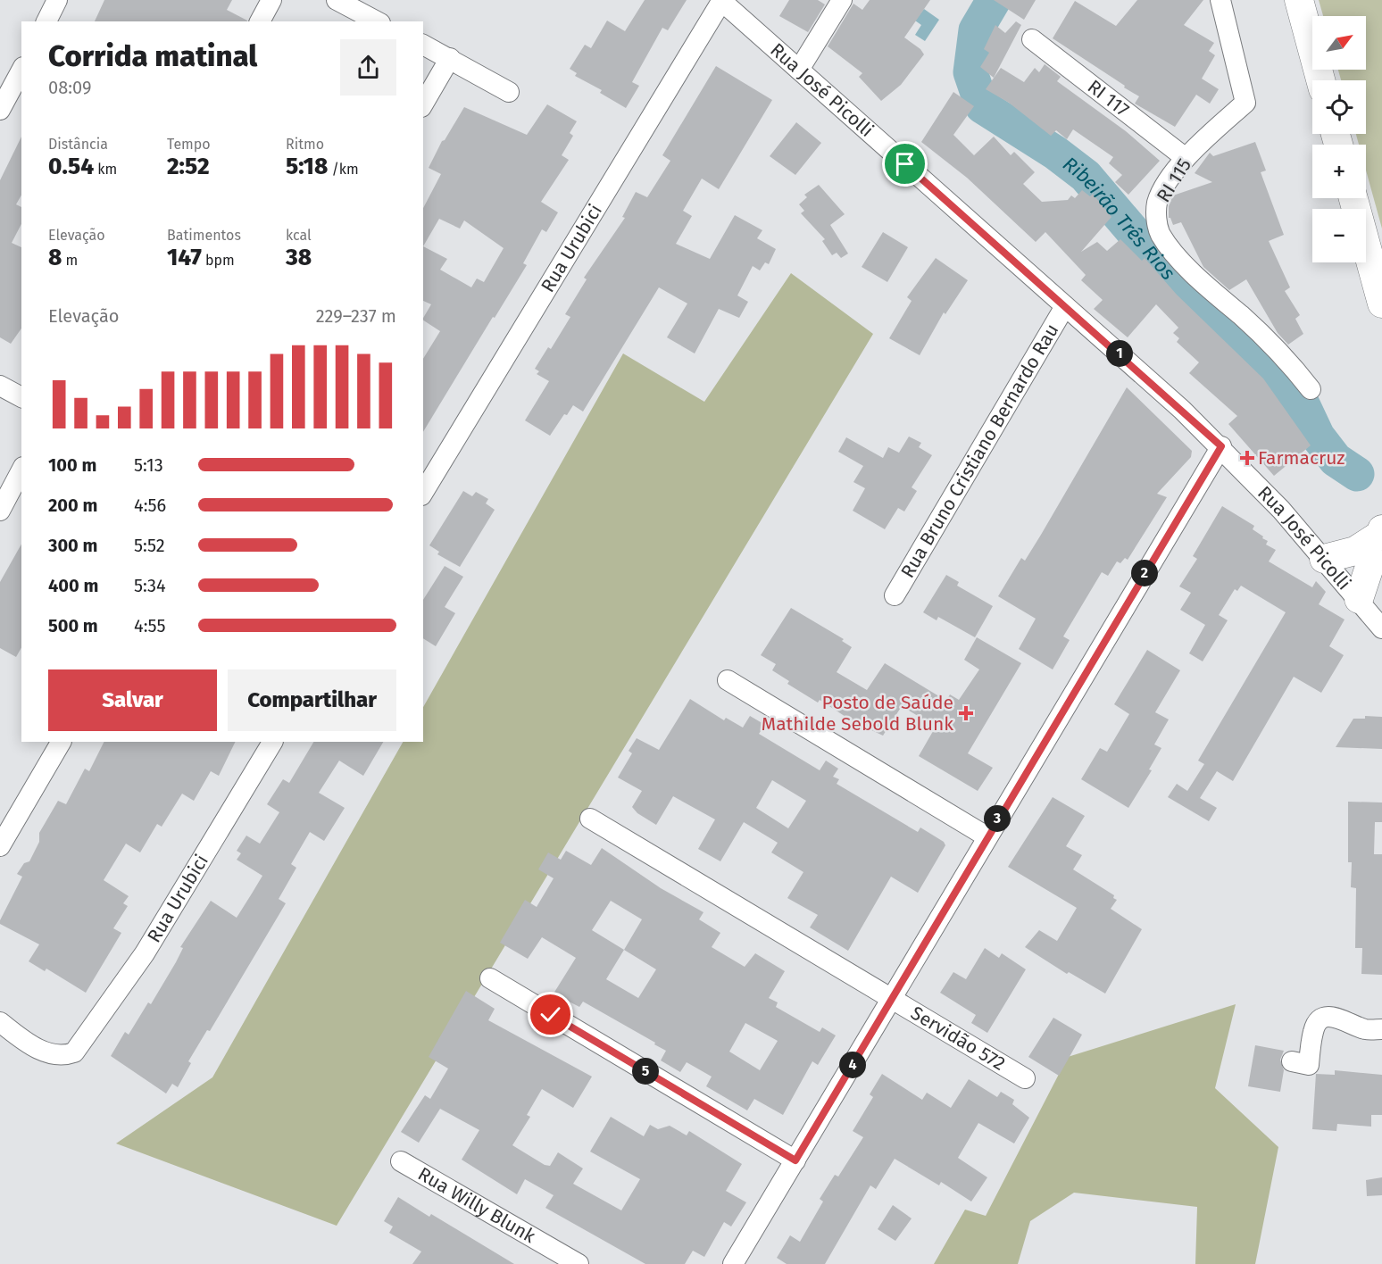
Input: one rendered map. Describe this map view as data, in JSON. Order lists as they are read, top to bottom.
{
  "streets": {
    "street": [
      "Rua José Picolli",
      "RI 117",
      "RI 115",
      "Rua Urubici",
      "Rua Bruno Cristiano Bernardo Rau",
      "Servidão 572",
      "Rua Willy Blunk"
    ]
  },
  "crossings": [
    ["Rua José Picolli", "Rua Urubici"],
    ["Rua José Picolli", "Rua Bruno Cristiano Bernardo Rau"],
    ["RI 117", "RI 115"]
  ],
  "water": ["Ribeirão Três Rios"],
  "places": {
    "health": ["Farmacruz", "Posto de Saúde Mathilde Sebold Blunk"]
  },
  "north": "top right",
  "page": {
    "map_buttons": ["+", "−"],
    "heading": ["Corrida matinal", "08:09"],
    "stats": [
      ["Distância", "0.54 km"],
      ["Tempo", "2:52"],
      ["Ritmo", "5:18 /km"],
      ["Elevação", "8 m"],
      ["Batimentos", "147 bpm"],
      ["kcal", "38"]
    ],
    "chart": ["Elevação", "229–237 m"],
    "pins": [
      "1",
      "2",
      "3",
      "4",
      "5"
    ],
    "list": [
      {
        "name": "100 m",
        "note": "5:13"
      },
      {
        "name": "200 m",
        "note": "4:56"
      },
      {
        "name": "300 m",
        "note": "5:52"
      },
      {
        "name": "400 m",
        "note": "5:34"
      },
      {
        "name": "500 m",
        "note": "4:55"
      }
    ],
    "buttons": ["Salvar", "Compartilhar"]
  }
}
